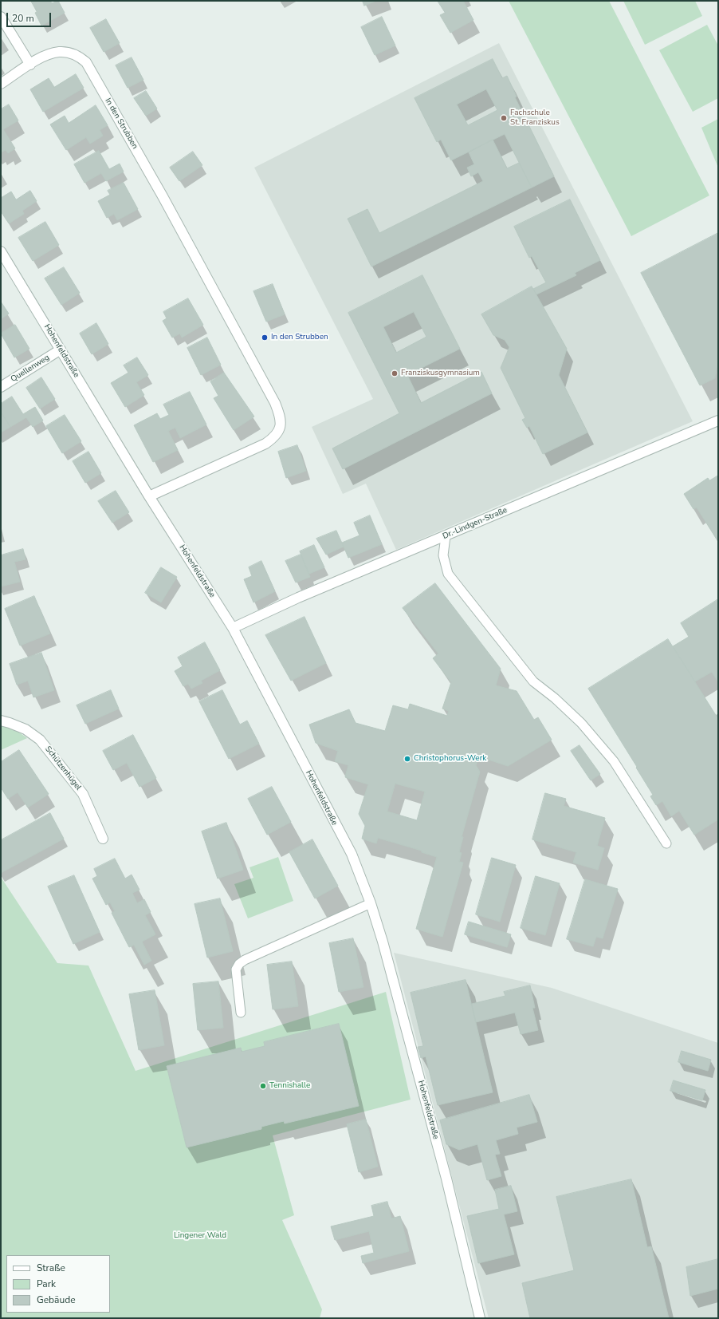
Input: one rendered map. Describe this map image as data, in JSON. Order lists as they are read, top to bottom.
{
  "streets": {
    "street": [
      "In den Strubben",
      "Hohenfeldstraße",
      "Quellenweg",
      "Dr.-Lindgen-Straße",
      "Schützenhügel"
    ]
  },
  "crossings": [
    ["In den Strubben", "Hohenfeldstraße"],
    ["Hohenfeldstraße", "Quellenweg"],
    ["Hohenfeldstraße", "Dr.-Lindgen-Straße"]
  ],
  "parks": ["Lingener Wald"],
  "places": [
    "Fachschule St. Franziskus",
    "In den Strubben",
    "Franziskusgymnasium",
    "Christophorus-Werk",
    "Tennishalle"
  ],
  "legend": ["Straße", "Park", "Gebäude"],
  "scale_bar": "20 m"
}
